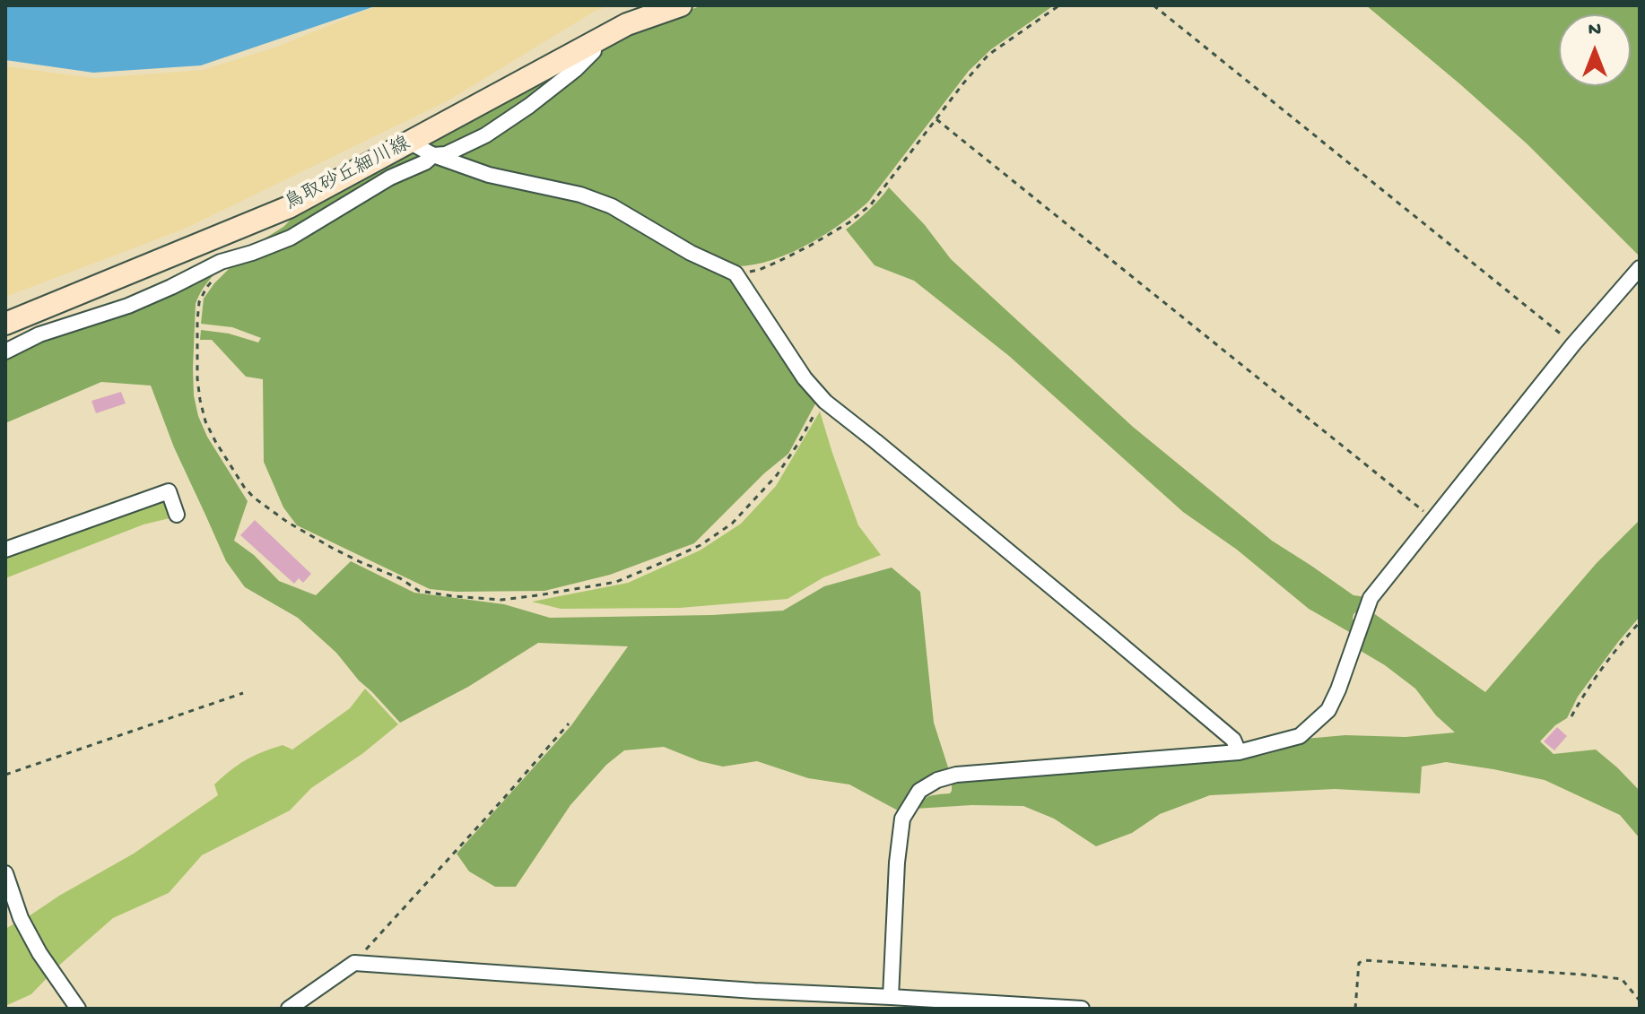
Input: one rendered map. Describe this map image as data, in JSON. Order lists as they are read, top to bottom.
{
  "streets": {
    "main road": ["鳥取砂丘細川線"]
  },
  "north": "top"
}
